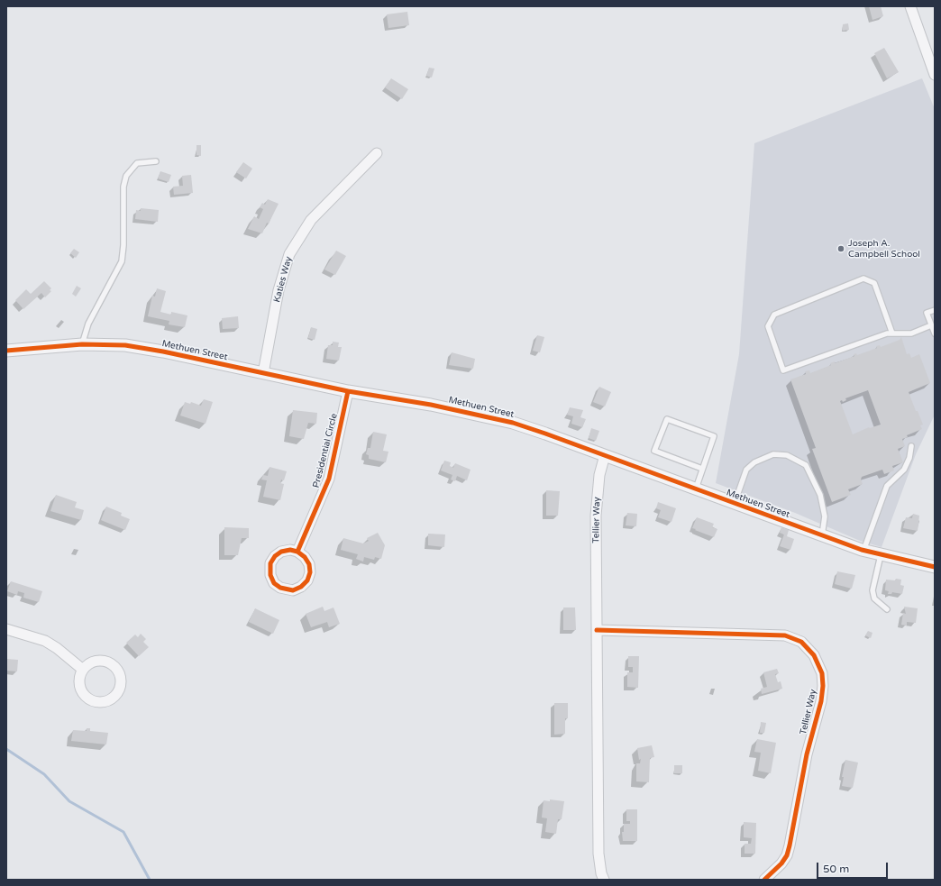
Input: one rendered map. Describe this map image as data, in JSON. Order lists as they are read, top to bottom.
{
  "streets": {
    "street": [
      "Katies Way",
      "Methuen Street",
      "Presidential Circle",
      "Tellier Way"
    ]
  },
  "crossings": [
    ["Katies Way", "Methuen Street"],
    ["Methuen Street", "Presidential Circle"],
    ["Methuen Street", "Tellier Way"]
  ],
  "places": ["Joseph A. Campbell School"],
  "scale_bar": "50 m"
}
